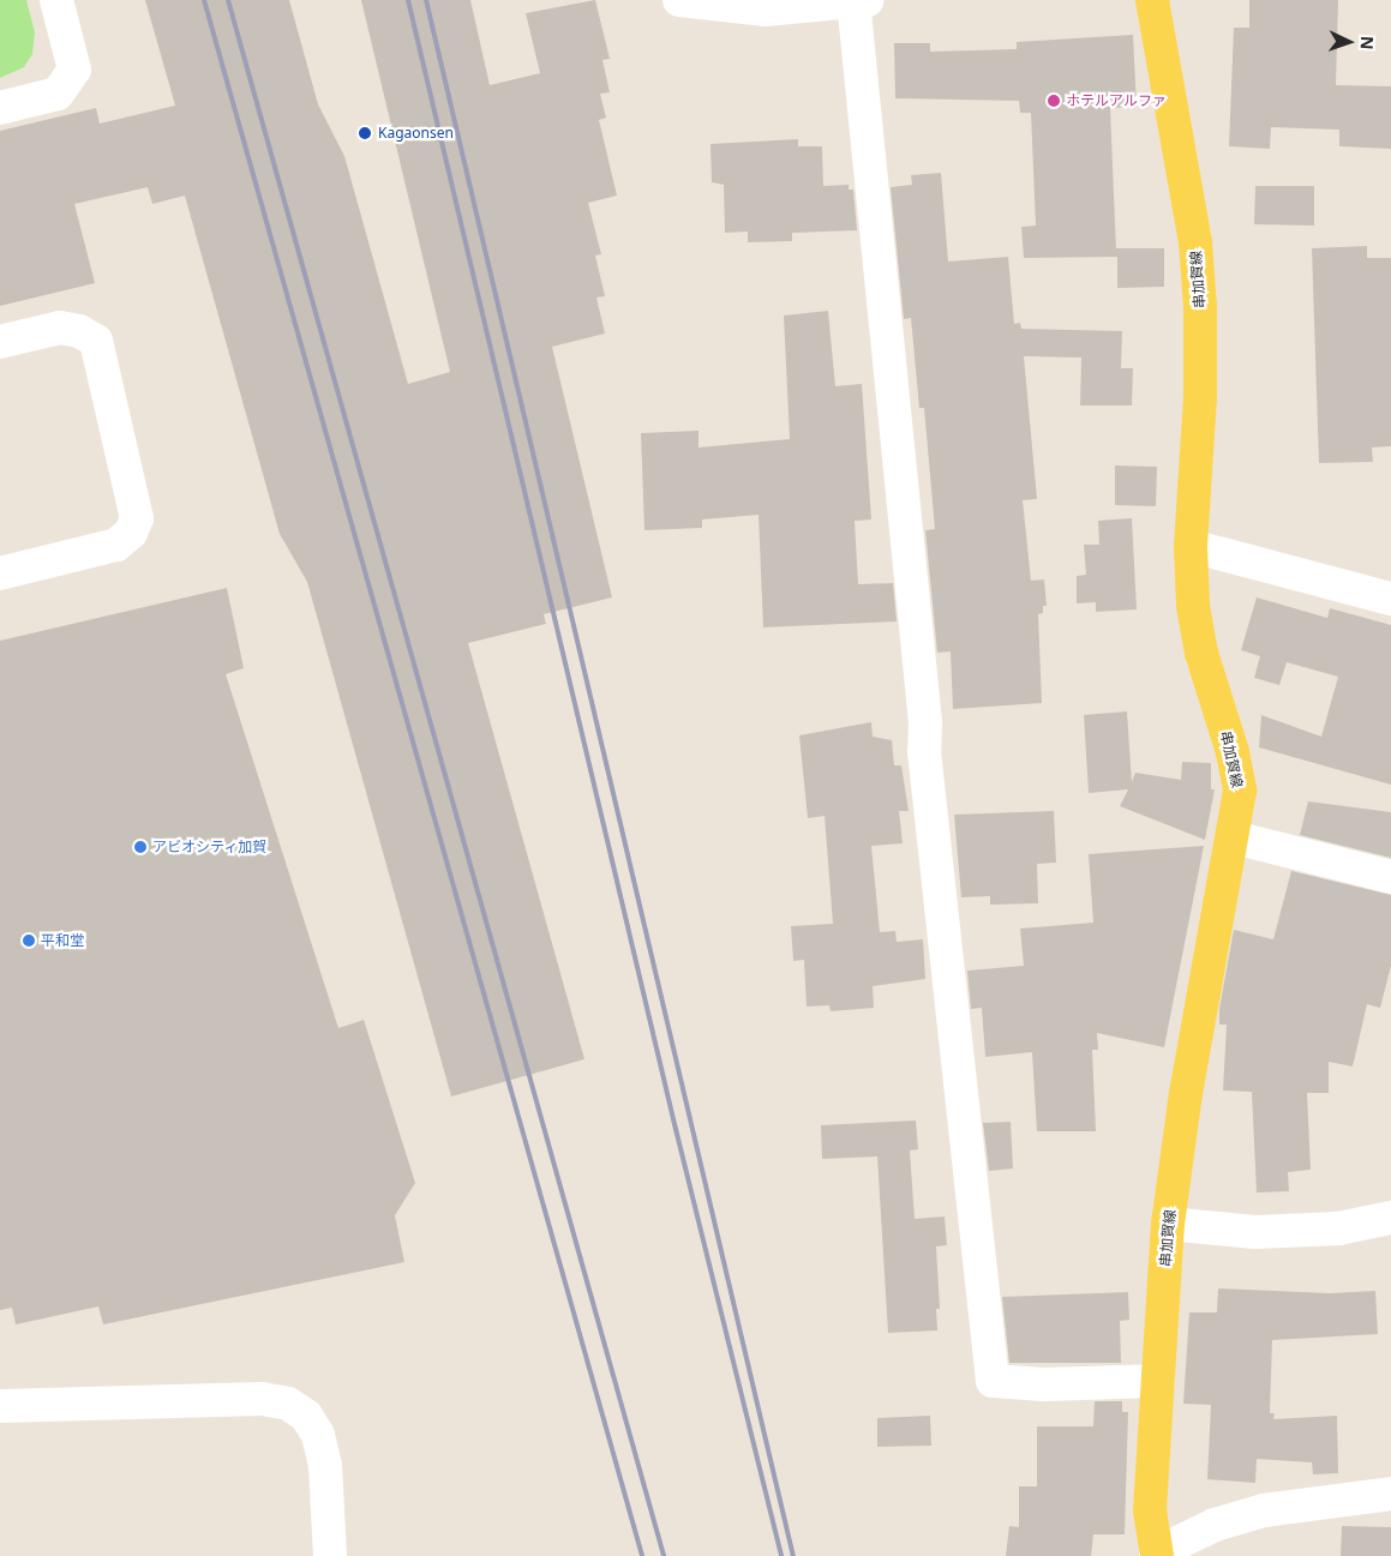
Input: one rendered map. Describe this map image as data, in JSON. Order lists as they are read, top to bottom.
{
  "streets": {
    "main road": ["串加賀線"]
  },
  "places": [
    "ホテルアルファ",
    "Kagaonsen",
    "アビオシティ加賀",
    "平和堂"
  ],
  "north": "right"
}
